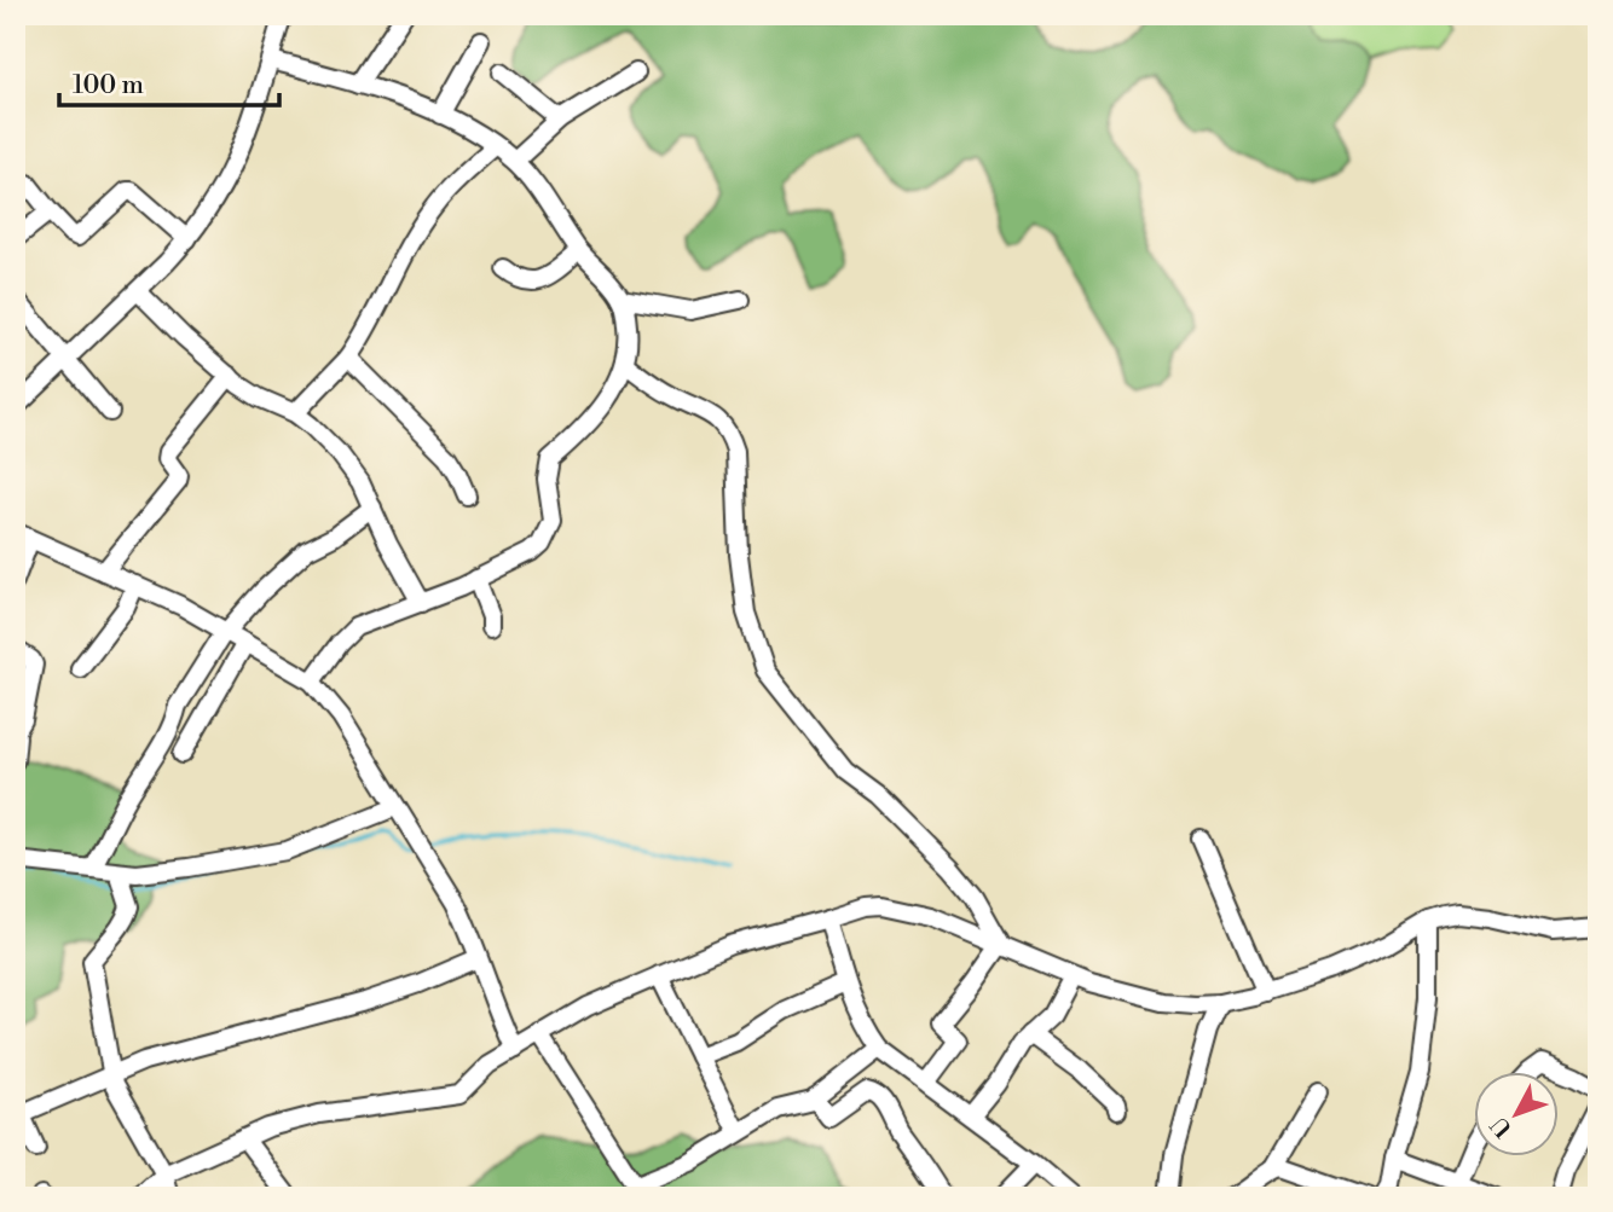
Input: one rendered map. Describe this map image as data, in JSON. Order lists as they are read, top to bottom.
{
  "scale_bar": "100 m",
  "north": "bottom left"
}
